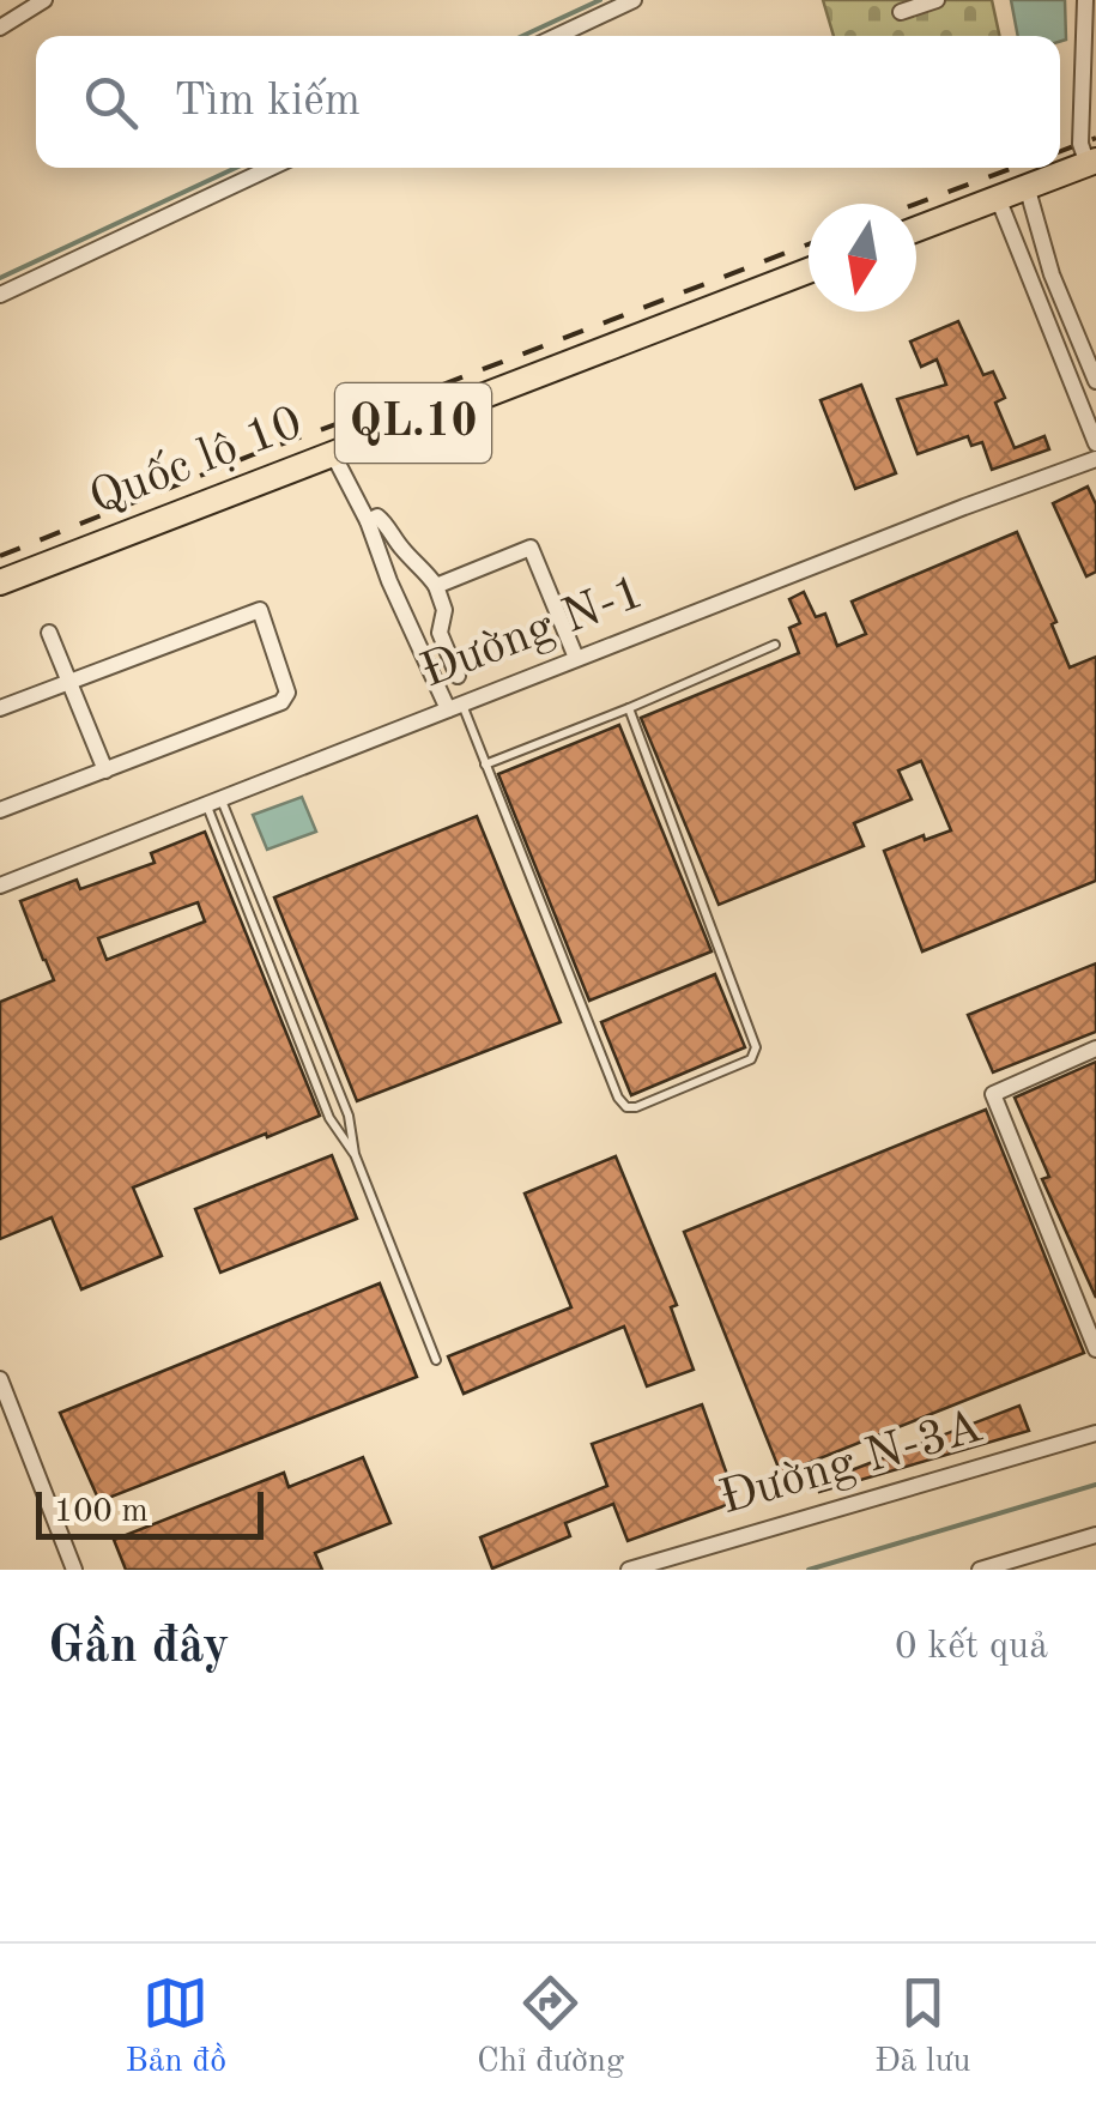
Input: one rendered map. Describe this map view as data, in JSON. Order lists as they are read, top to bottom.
{
  "streets": {
    "highway": ["QL.10", "Quốc lộ 10"],
    "street": ["Đường N-1", "Đường N-3A"]
  },
  "scale_bar": "100 m",
  "north": "bottom",
  "page": {
    "search": "Tìm kiếm",
    "scale": "100 m",
    "heading": ["Gần đây", "0 kết quả"],
    "nav": ["Bản đồ", "Chỉ đường", "Đã lưu"]
  }
}
